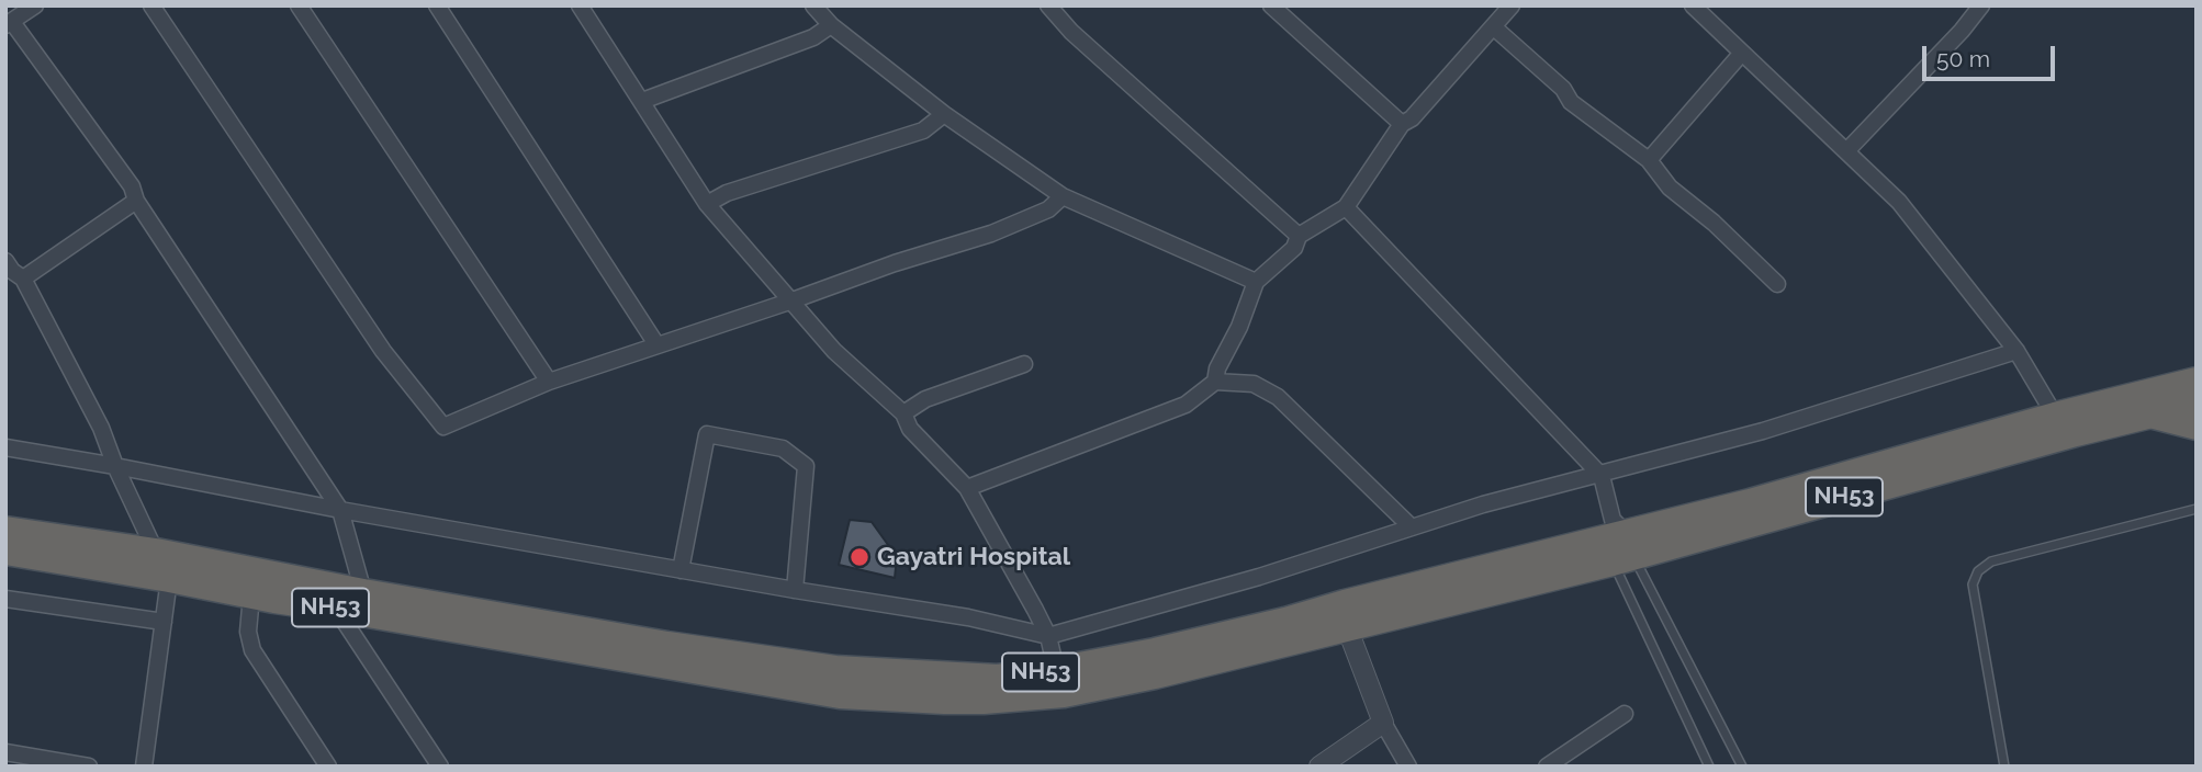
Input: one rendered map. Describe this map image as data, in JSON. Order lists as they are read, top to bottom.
{
  "streets": {
    "highway": ["NH53"]
  },
  "places": ["Gayatri Hospital"],
  "scale_bar": "50 m"
}
